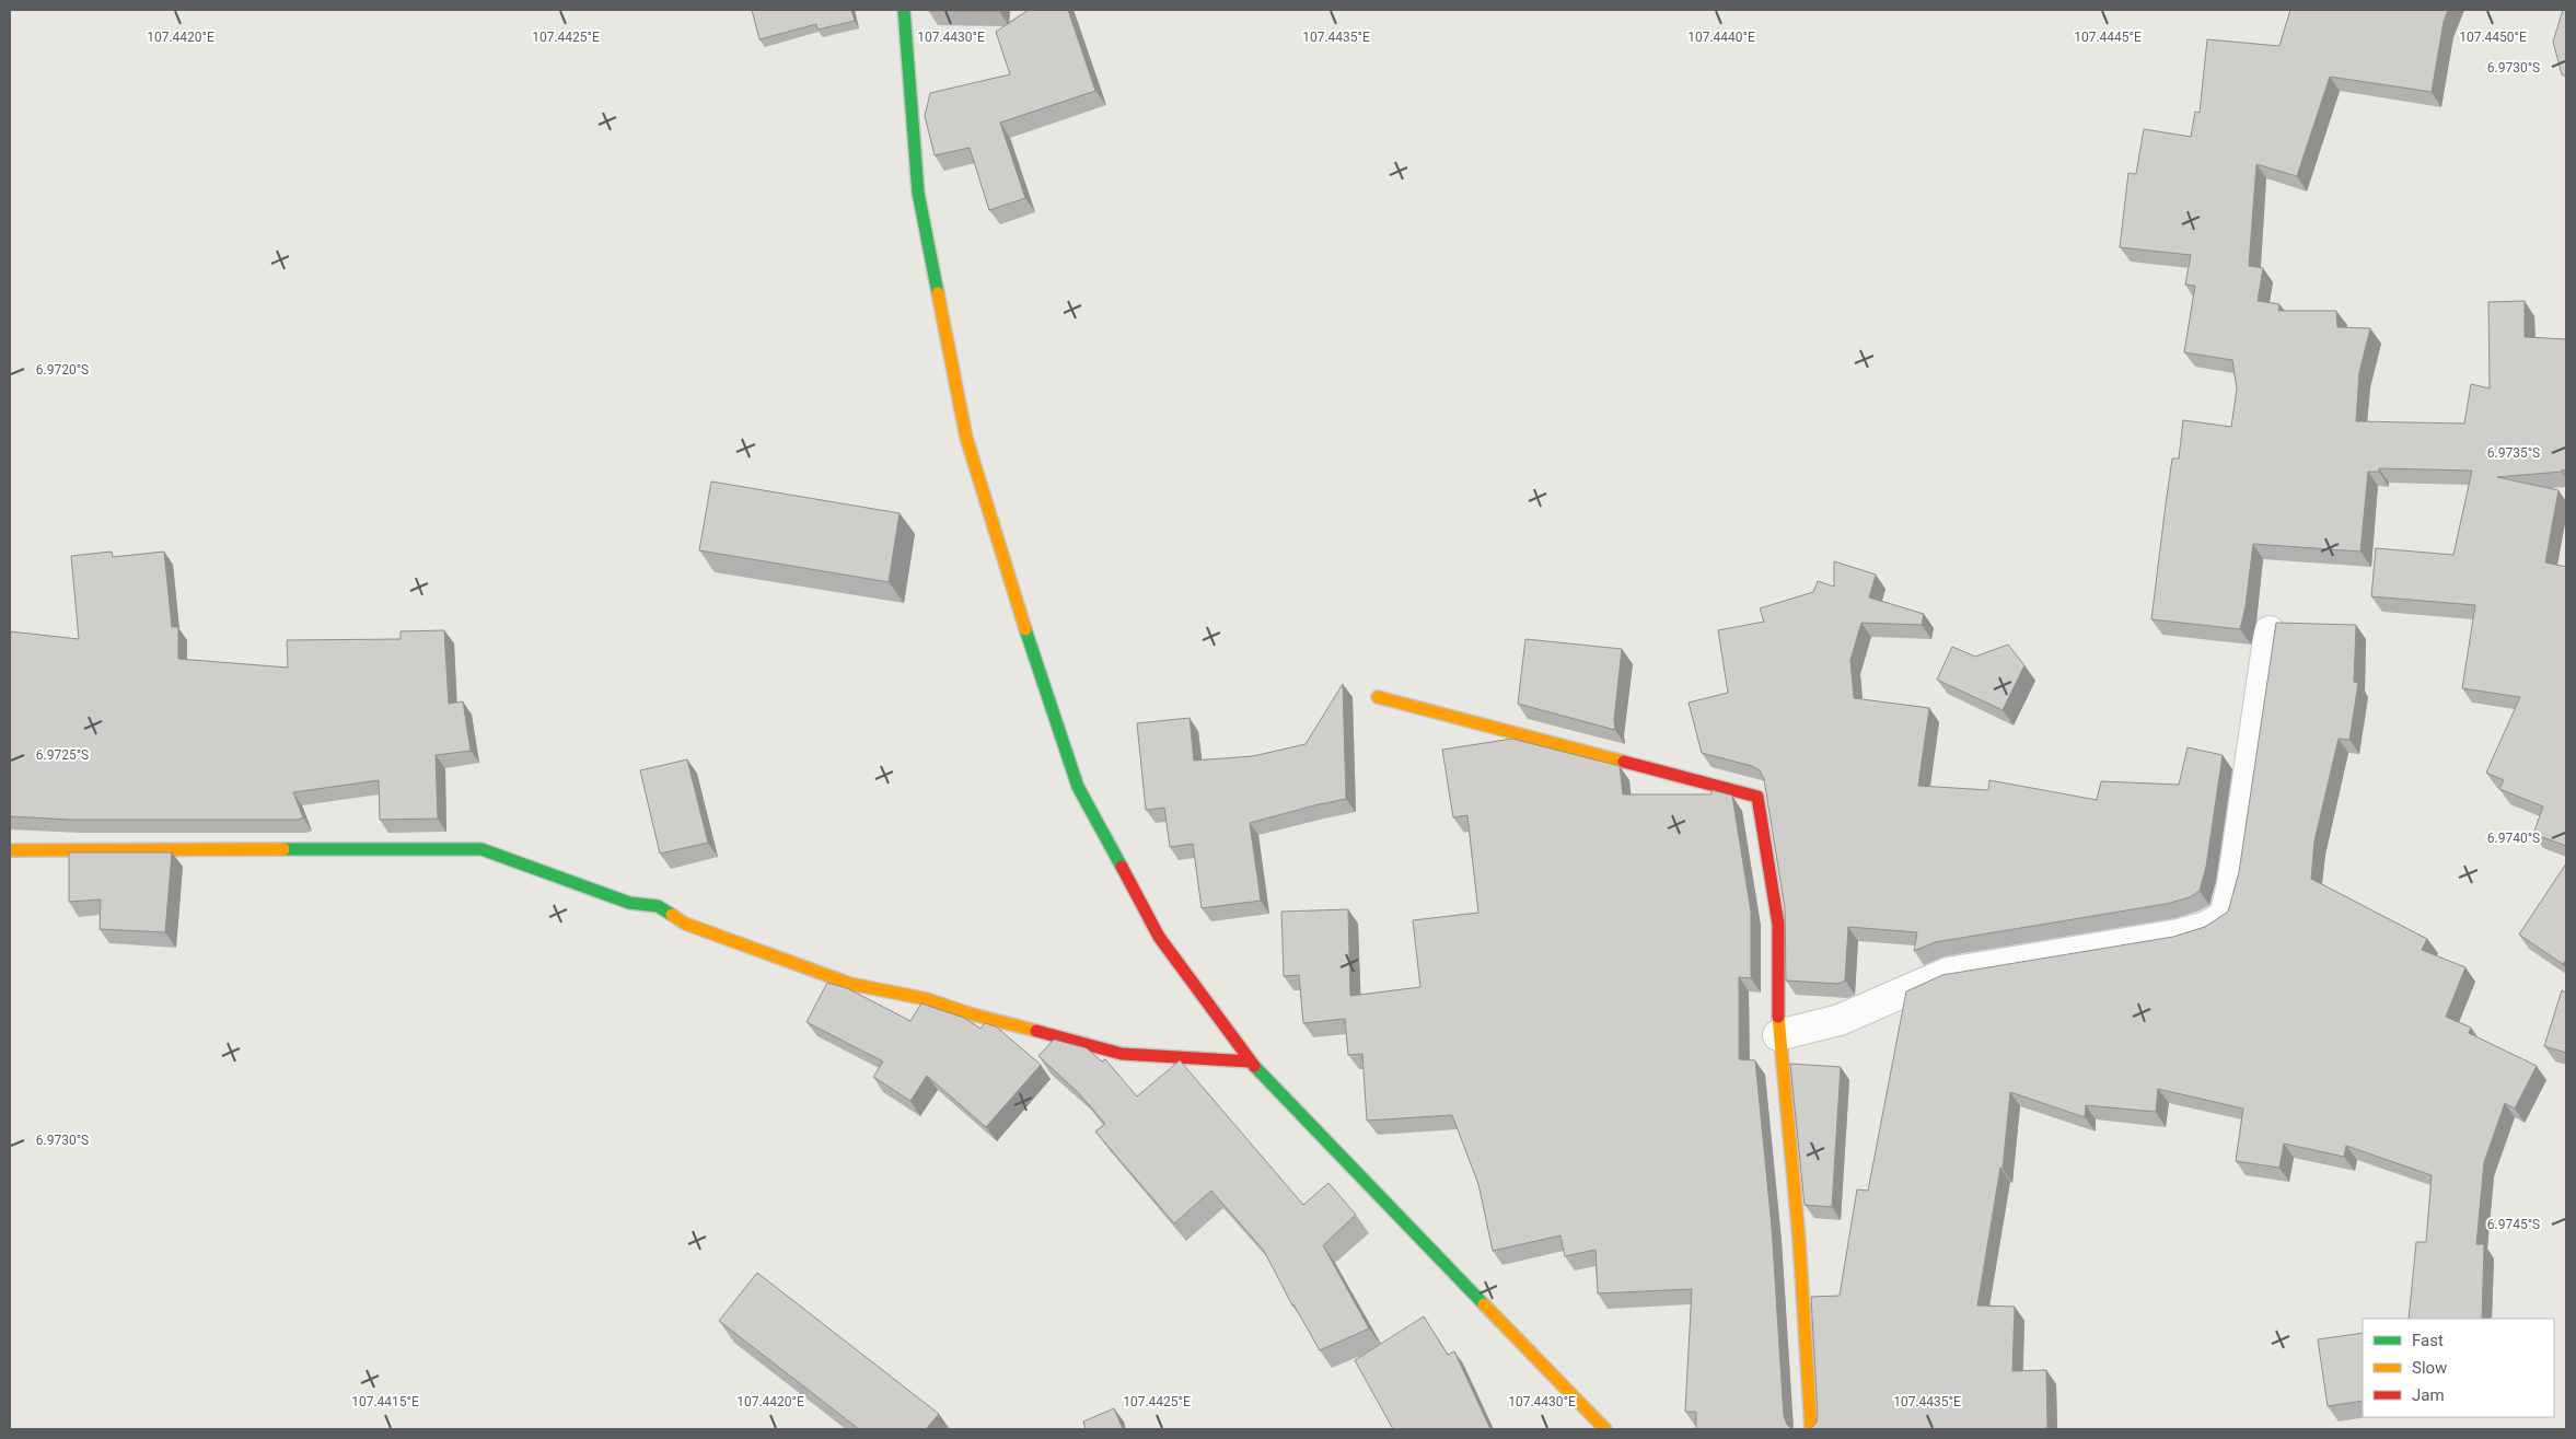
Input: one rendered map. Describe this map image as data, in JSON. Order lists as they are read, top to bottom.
{
  "legend": ["Fast", "Slow", "Jam"],
  "coordinates": [
    "107.4420°E",
    "107.4425°E",
    "107.4430°E",
    "107.4435°E",
    "107.4440°E",
    "107.4445°E",
    "107.4450°E",
    "6.9730°S",
    "6.9720°S",
    "6.9735°S",
    "6.9725°S",
    "6.9740°S",
    "6.9745°S",
    "107.4415°E"
  ]
}
